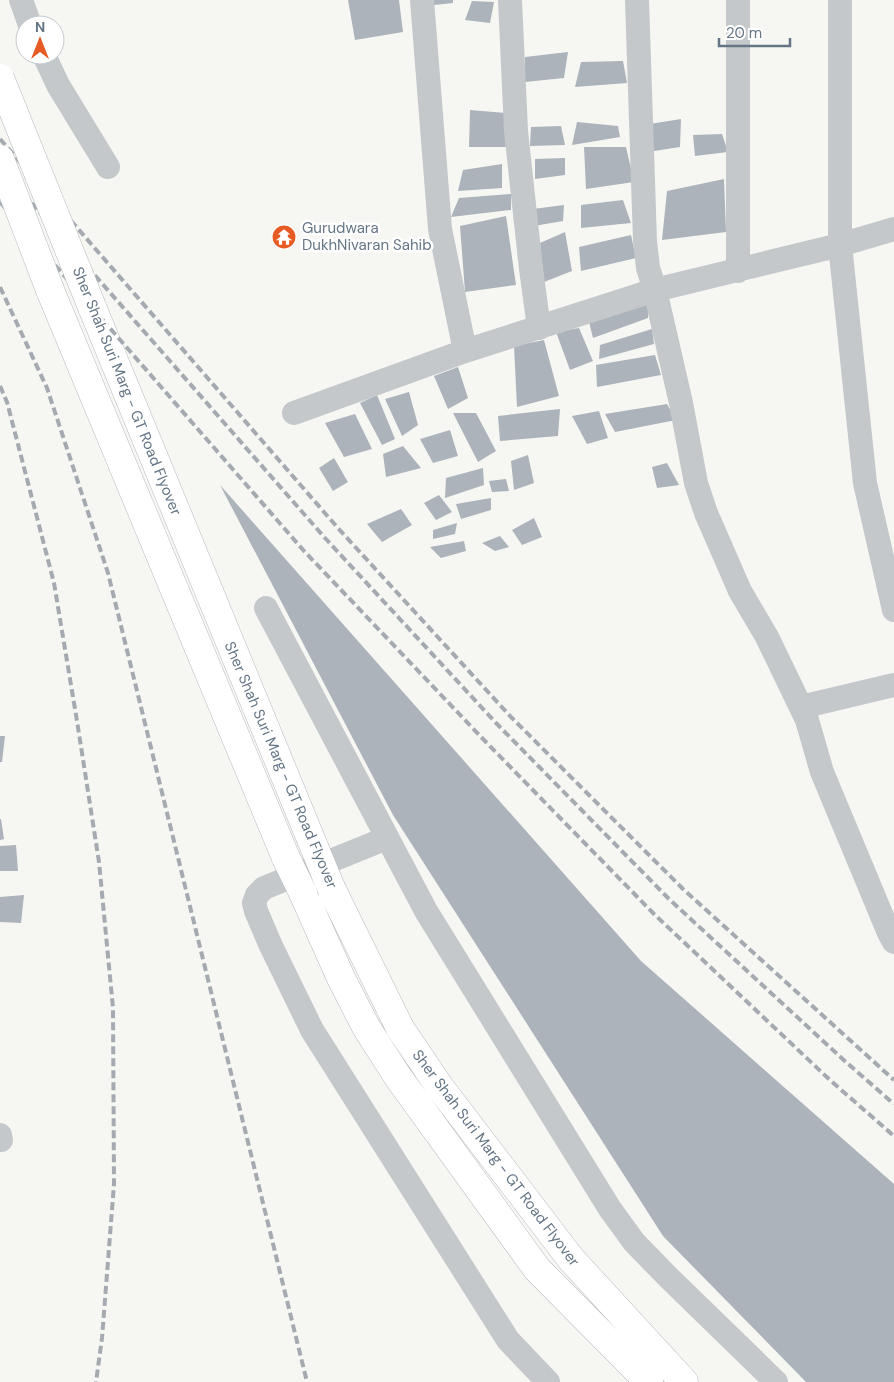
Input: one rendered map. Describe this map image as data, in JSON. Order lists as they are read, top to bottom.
{
  "streets": {
    "main road": ["Sher Shah Suri Marg - GT Road Flyover"]
  },
  "places": {
    "temple": ["Gurudwara DukhNivaran Sahib"]
  },
  "scale_bar": "20 m",
  "north": "top"
}
